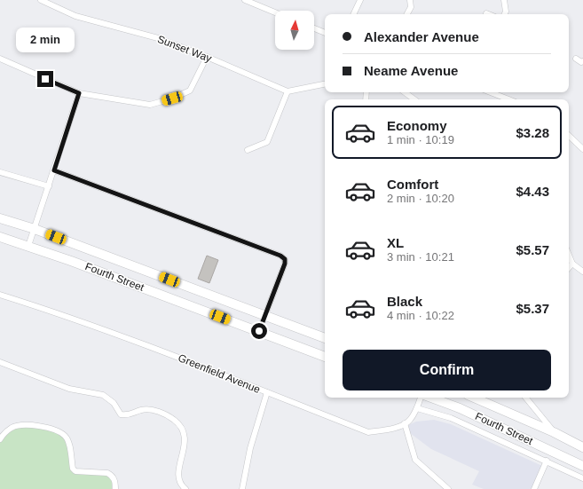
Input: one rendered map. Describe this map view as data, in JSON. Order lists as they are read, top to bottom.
{
  "streets": {
    "main road": ["Fourth Street"],
    "street": ["Sunset Way", "Greenfield Avenue"]
  },
  "north": "top",
  "page": {
    "banner": ["Alexander Avenue", "Neame Avenue"],
    "bubble": "2 min",
    "list": [
      {
        "name": "Economy",
        "note": "1 min · 10:19",
        "value": "$3.28"
      },
      {
        "name": "Comfort",
        "note": "2 min · 10:20",
        "value": "$4.43"
      },
      {
        "name": "XL",
        "note": "3 min · 10:21",
        "value": "$5.57"
      },
      {
        "name": "Black",
        "note": "4 min · 10:22",
        "value": "$5.37"
      }
    ],
    "buttons": "Confirm"
  }
}
